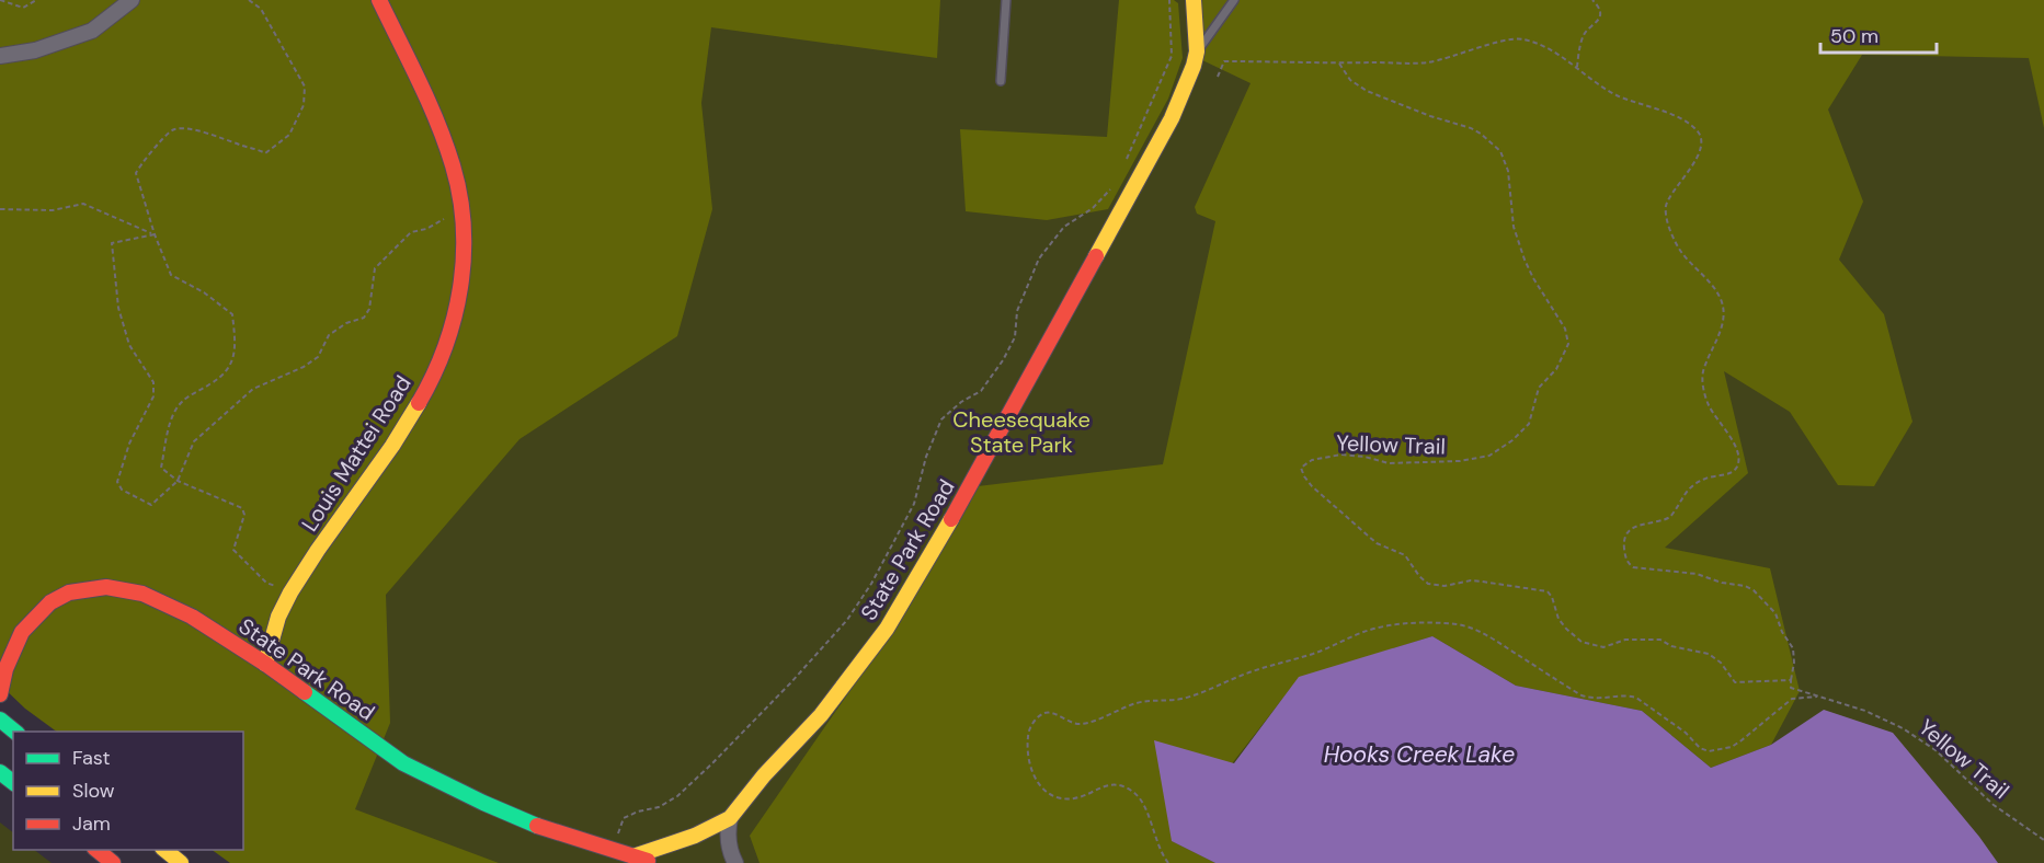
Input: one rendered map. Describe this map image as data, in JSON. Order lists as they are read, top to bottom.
{
  "streets": {
    "main road": ["Louis Mattei Road", "State Park Road"],
    "path": ["Yellow Trail"]
  },
  "crossings": [
    ["Louis Mattei Road", "State Park Road"]
  ],
  "water": ["Hooks Creek Lake"],
  "parks": ["Cheesequake State Park"],
  "legend": ["Fast", "Slow", "Jam"],
  "scale_bar": "50 m"
}
